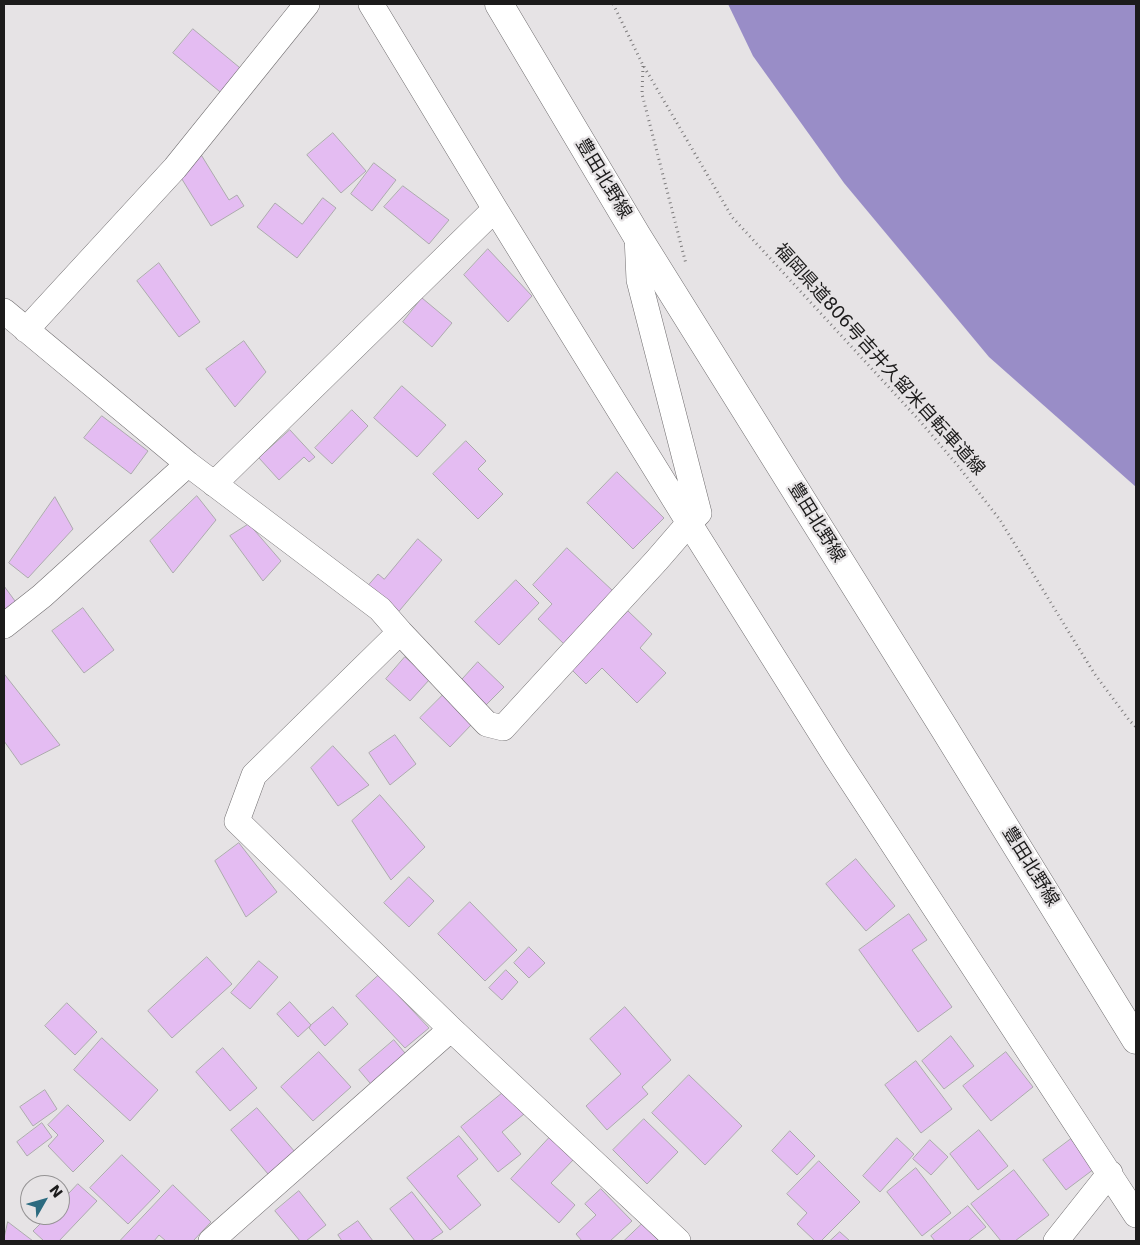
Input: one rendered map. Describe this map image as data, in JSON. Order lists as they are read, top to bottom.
{
  "streets": {
    "main road": ["豊田北野線"],
    "path": ["福岡県道806号吉井久留米自転車道線"]
  },
  "north": "top right"
}
